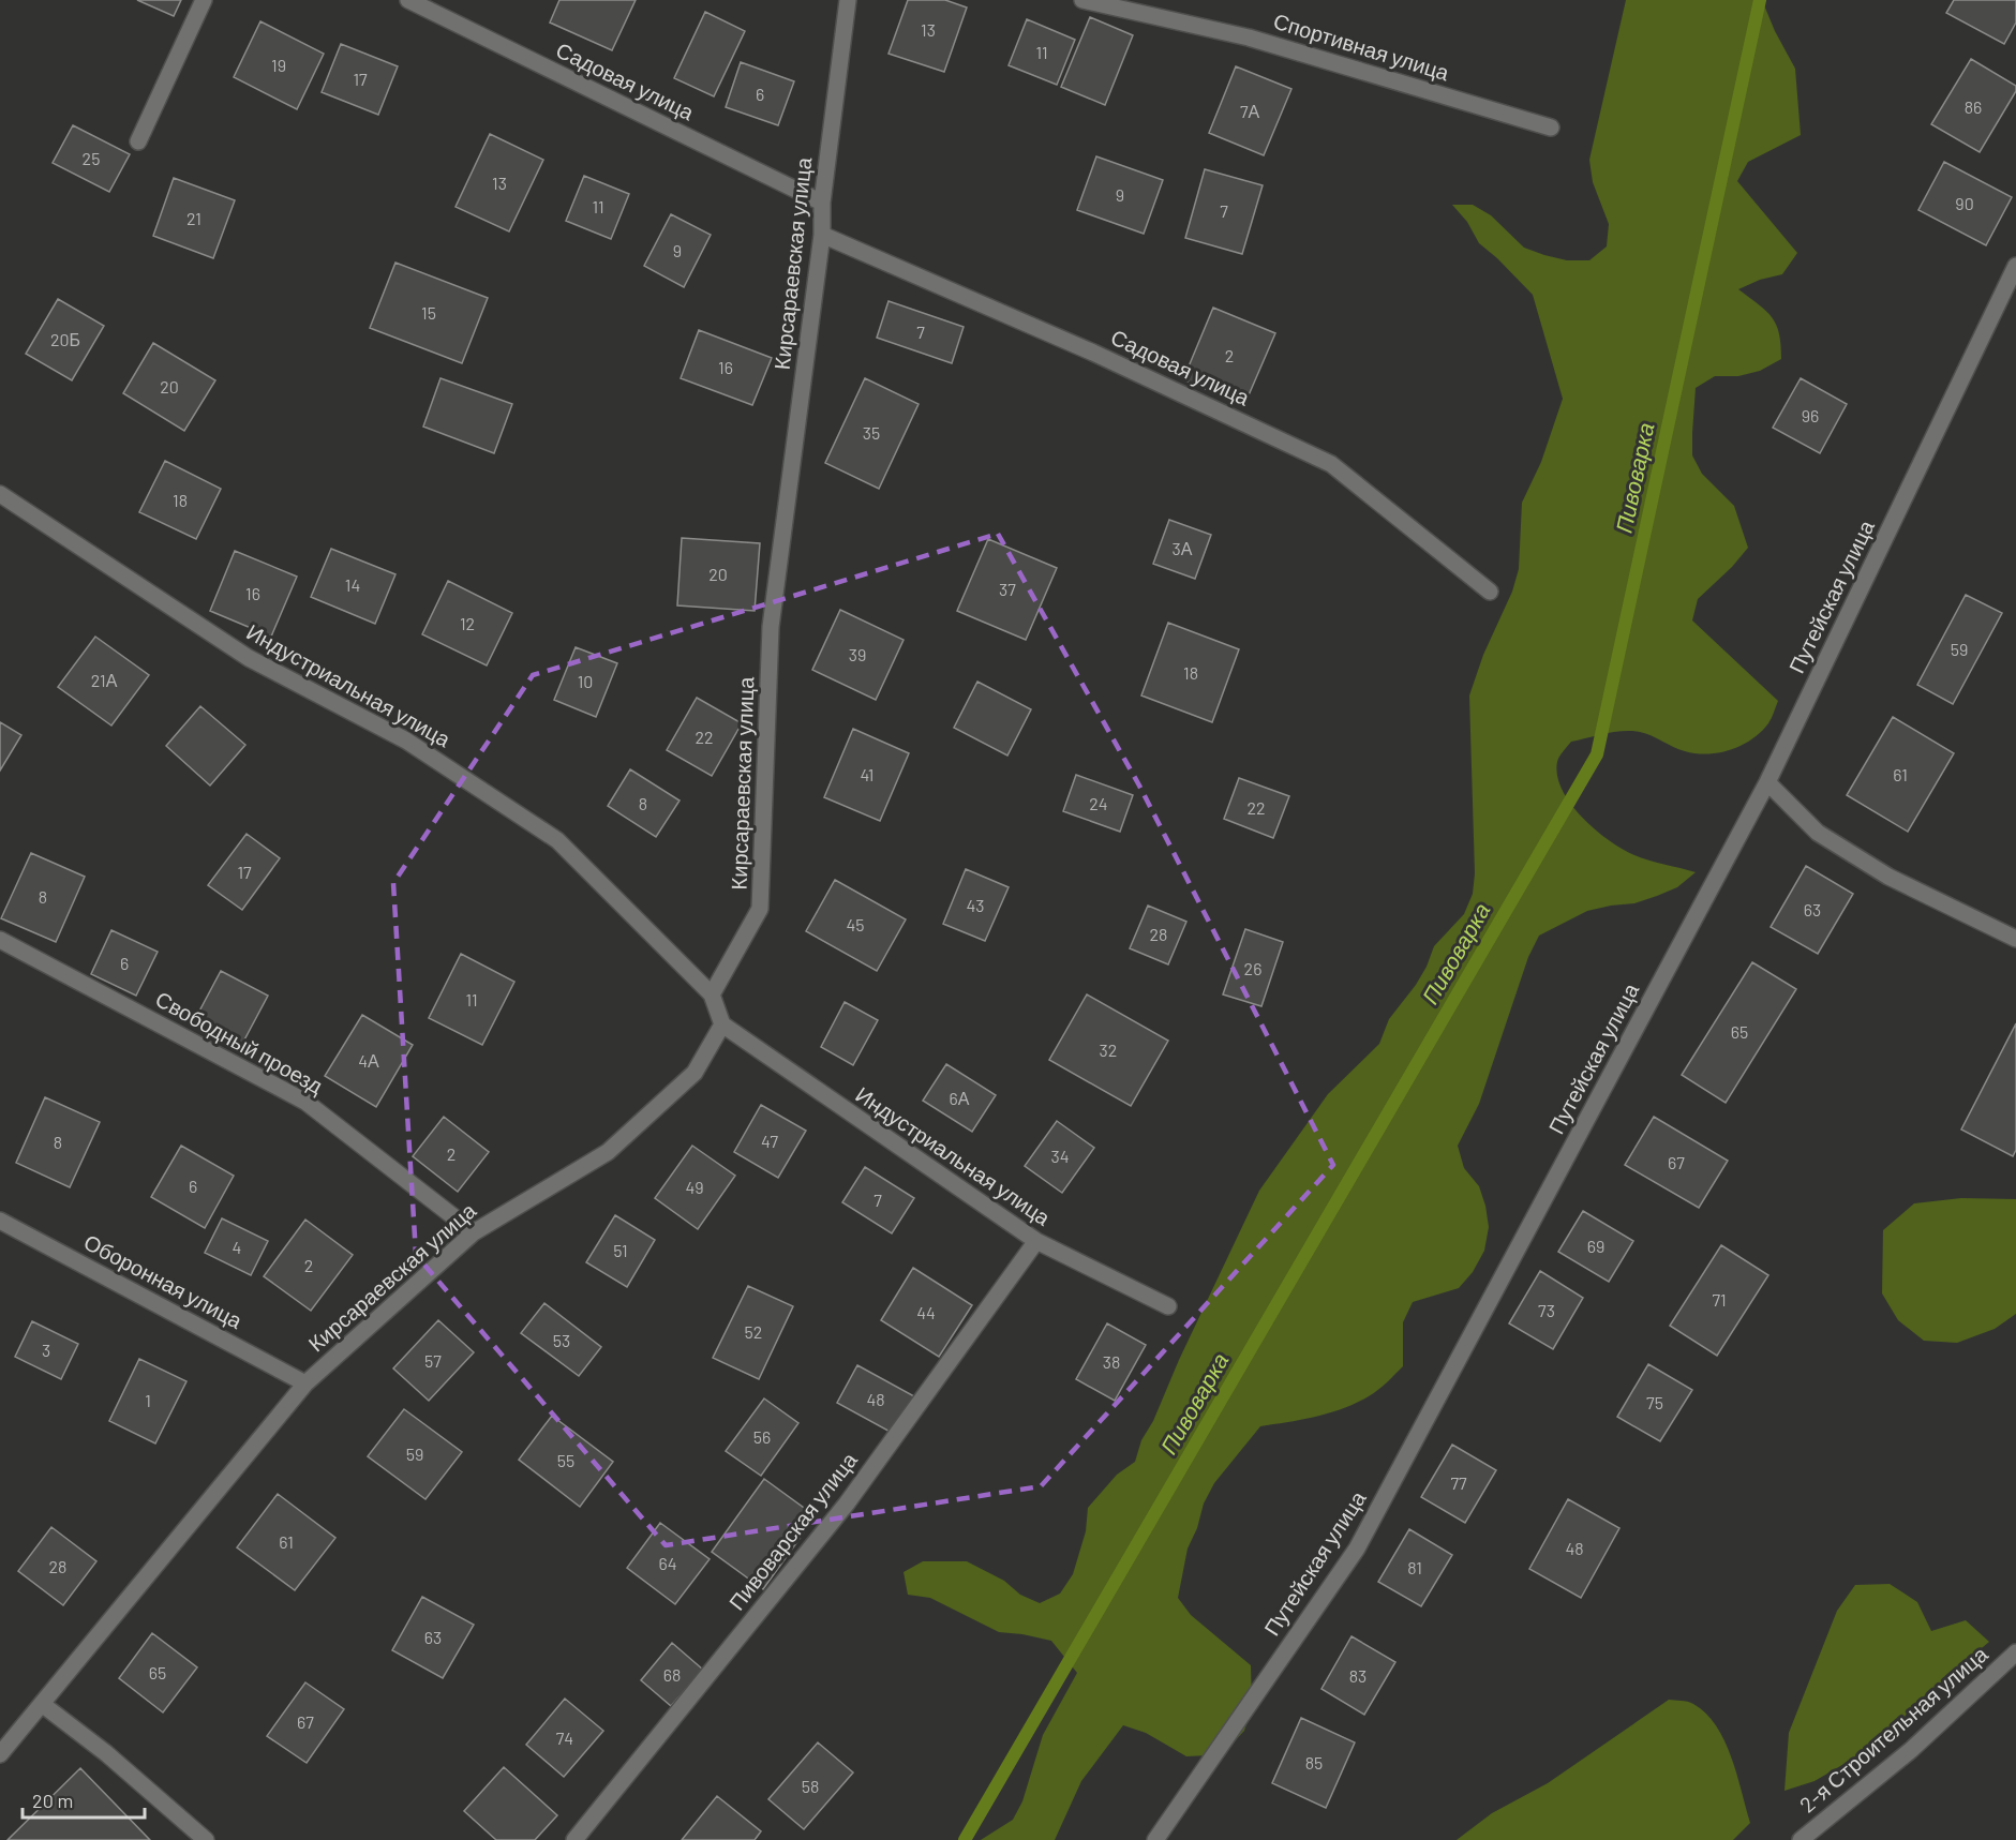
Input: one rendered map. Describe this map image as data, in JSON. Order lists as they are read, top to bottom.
{
  "streets": {
    "street": [
      "Спортивная улица",
      "Садовая улица",
      "Кирсараевская улица",
      "Путейская улица",
      "Индустриальная улица",
      "Свободный проезд",
      "Оборонная улица",
      "Пивоварская улица",
      "2-я Строительная улица"
    ]
  },
  "crossings": [
    ["Садовая улица", "Кирсараевская улица"],
    ["Кирсараевская улица", "Индустриальная улица"],
    ["Кирсараевская улица", "Свободный проезд"],
    ["Кирсараевская улица", "Оборонная улица"],
    ["Индустриальная улица", "Пивоварская улица"]
  ],
  "water": ["Пивоварка"],
  "house_numbers": [
    "13",
    "11",
    "19",
    "17",
    "6",
    "86",
    "7А",
    "25",
    "13",
    "9",
    "90",
    "11",
    "7",
    "21",
    "9",
    "15",
    "7",
    "20Б",
    "2",
    "16",
    "20",
    "96",
    "35",
    "18",
    "3А",
    "20",
    "14",
    "37",
    "16",
    "12",
    "59",
    "39",
    "18",
    "21А",
    "10",
    "22",
    "41",
    "61",
    "8",
    "24",
    "22",
    "17",
    "8",
    "43",
    "63",
    "45",
    "28",
    "6",
    "26",
    "11",
    "65",
    "32",
    "4А",
    "6А",
    "47",
    "8",
    "2",
    "34",
    "67",
    "6",
    "49",
    "7",
    "69",
    "4",
    "51",
    "2",
    "71",
    "73",
    "44",
    "52",
    "53",
    "3",
    "57",
    "38",
    "48",
    "1",
    "75",
    "56",
    "59",
    "55",
    "77",
    "61",
    "48",
    "64",
    "28",
    "81",
    "63",
    "65",
    "68",
    "83",
    "67",
    "74",
    "85",
    "58"
  ],
  "scale_bar": "20 m"
}
